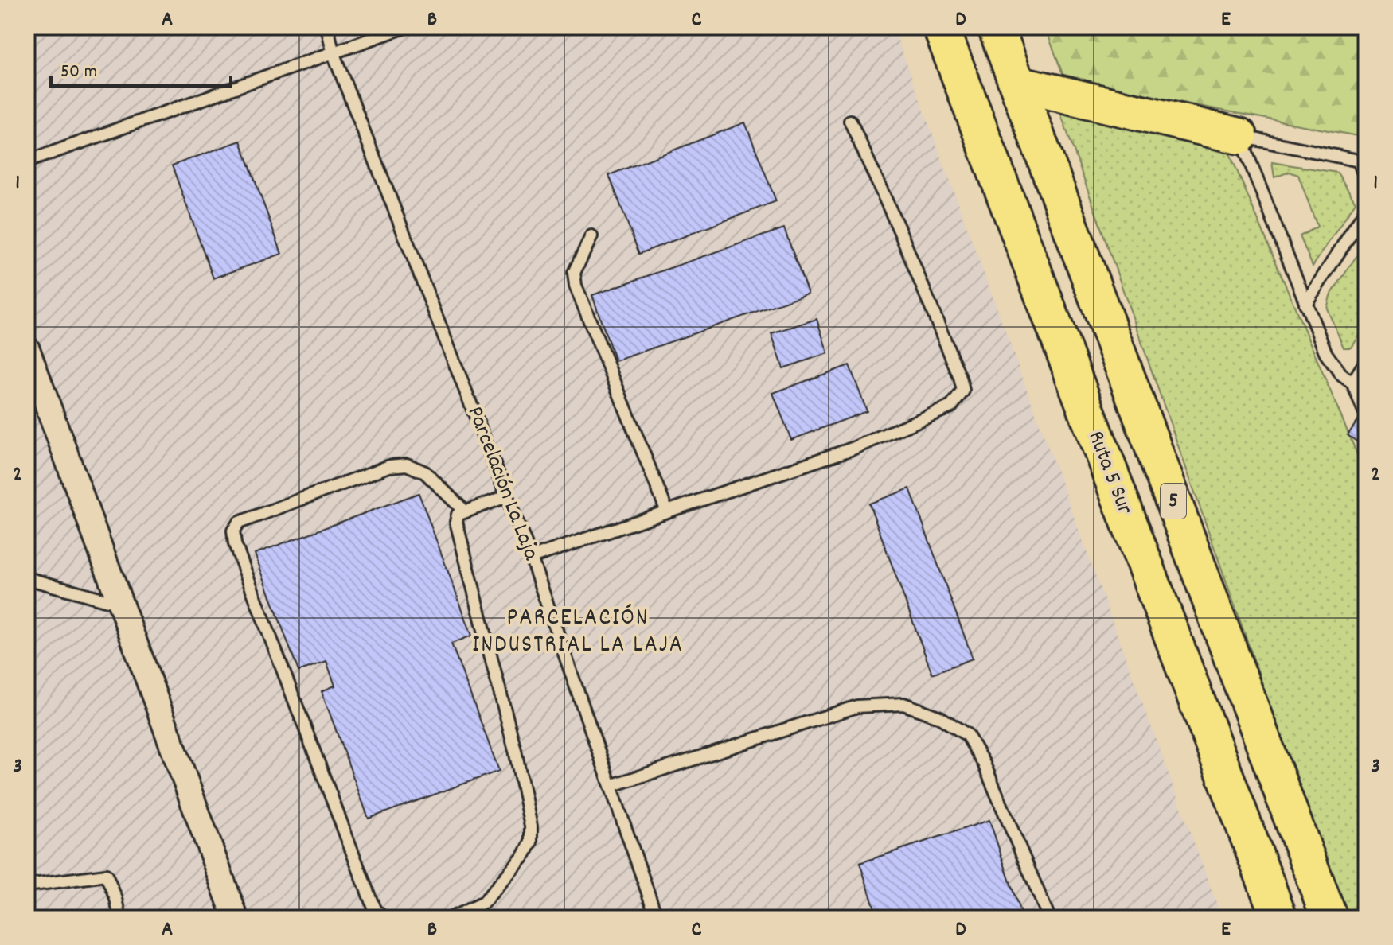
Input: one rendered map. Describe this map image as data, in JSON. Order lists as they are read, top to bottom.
{
  "streets": {
    "highway": ["Ruta 5 Sur", "5"],
    "lane": ["Parcelación La Laja"]
  },
  "districts": ["PARCELACIÓN INDUSTRIAL LA LAJA"],
  "scale_bar": "50 m",
  "grid": {
    "columns": [
      "A",
      "B",
      "C",
      "D",
      "E"
    ],
    "rows": ["1", "2", "3"]
  }
}
